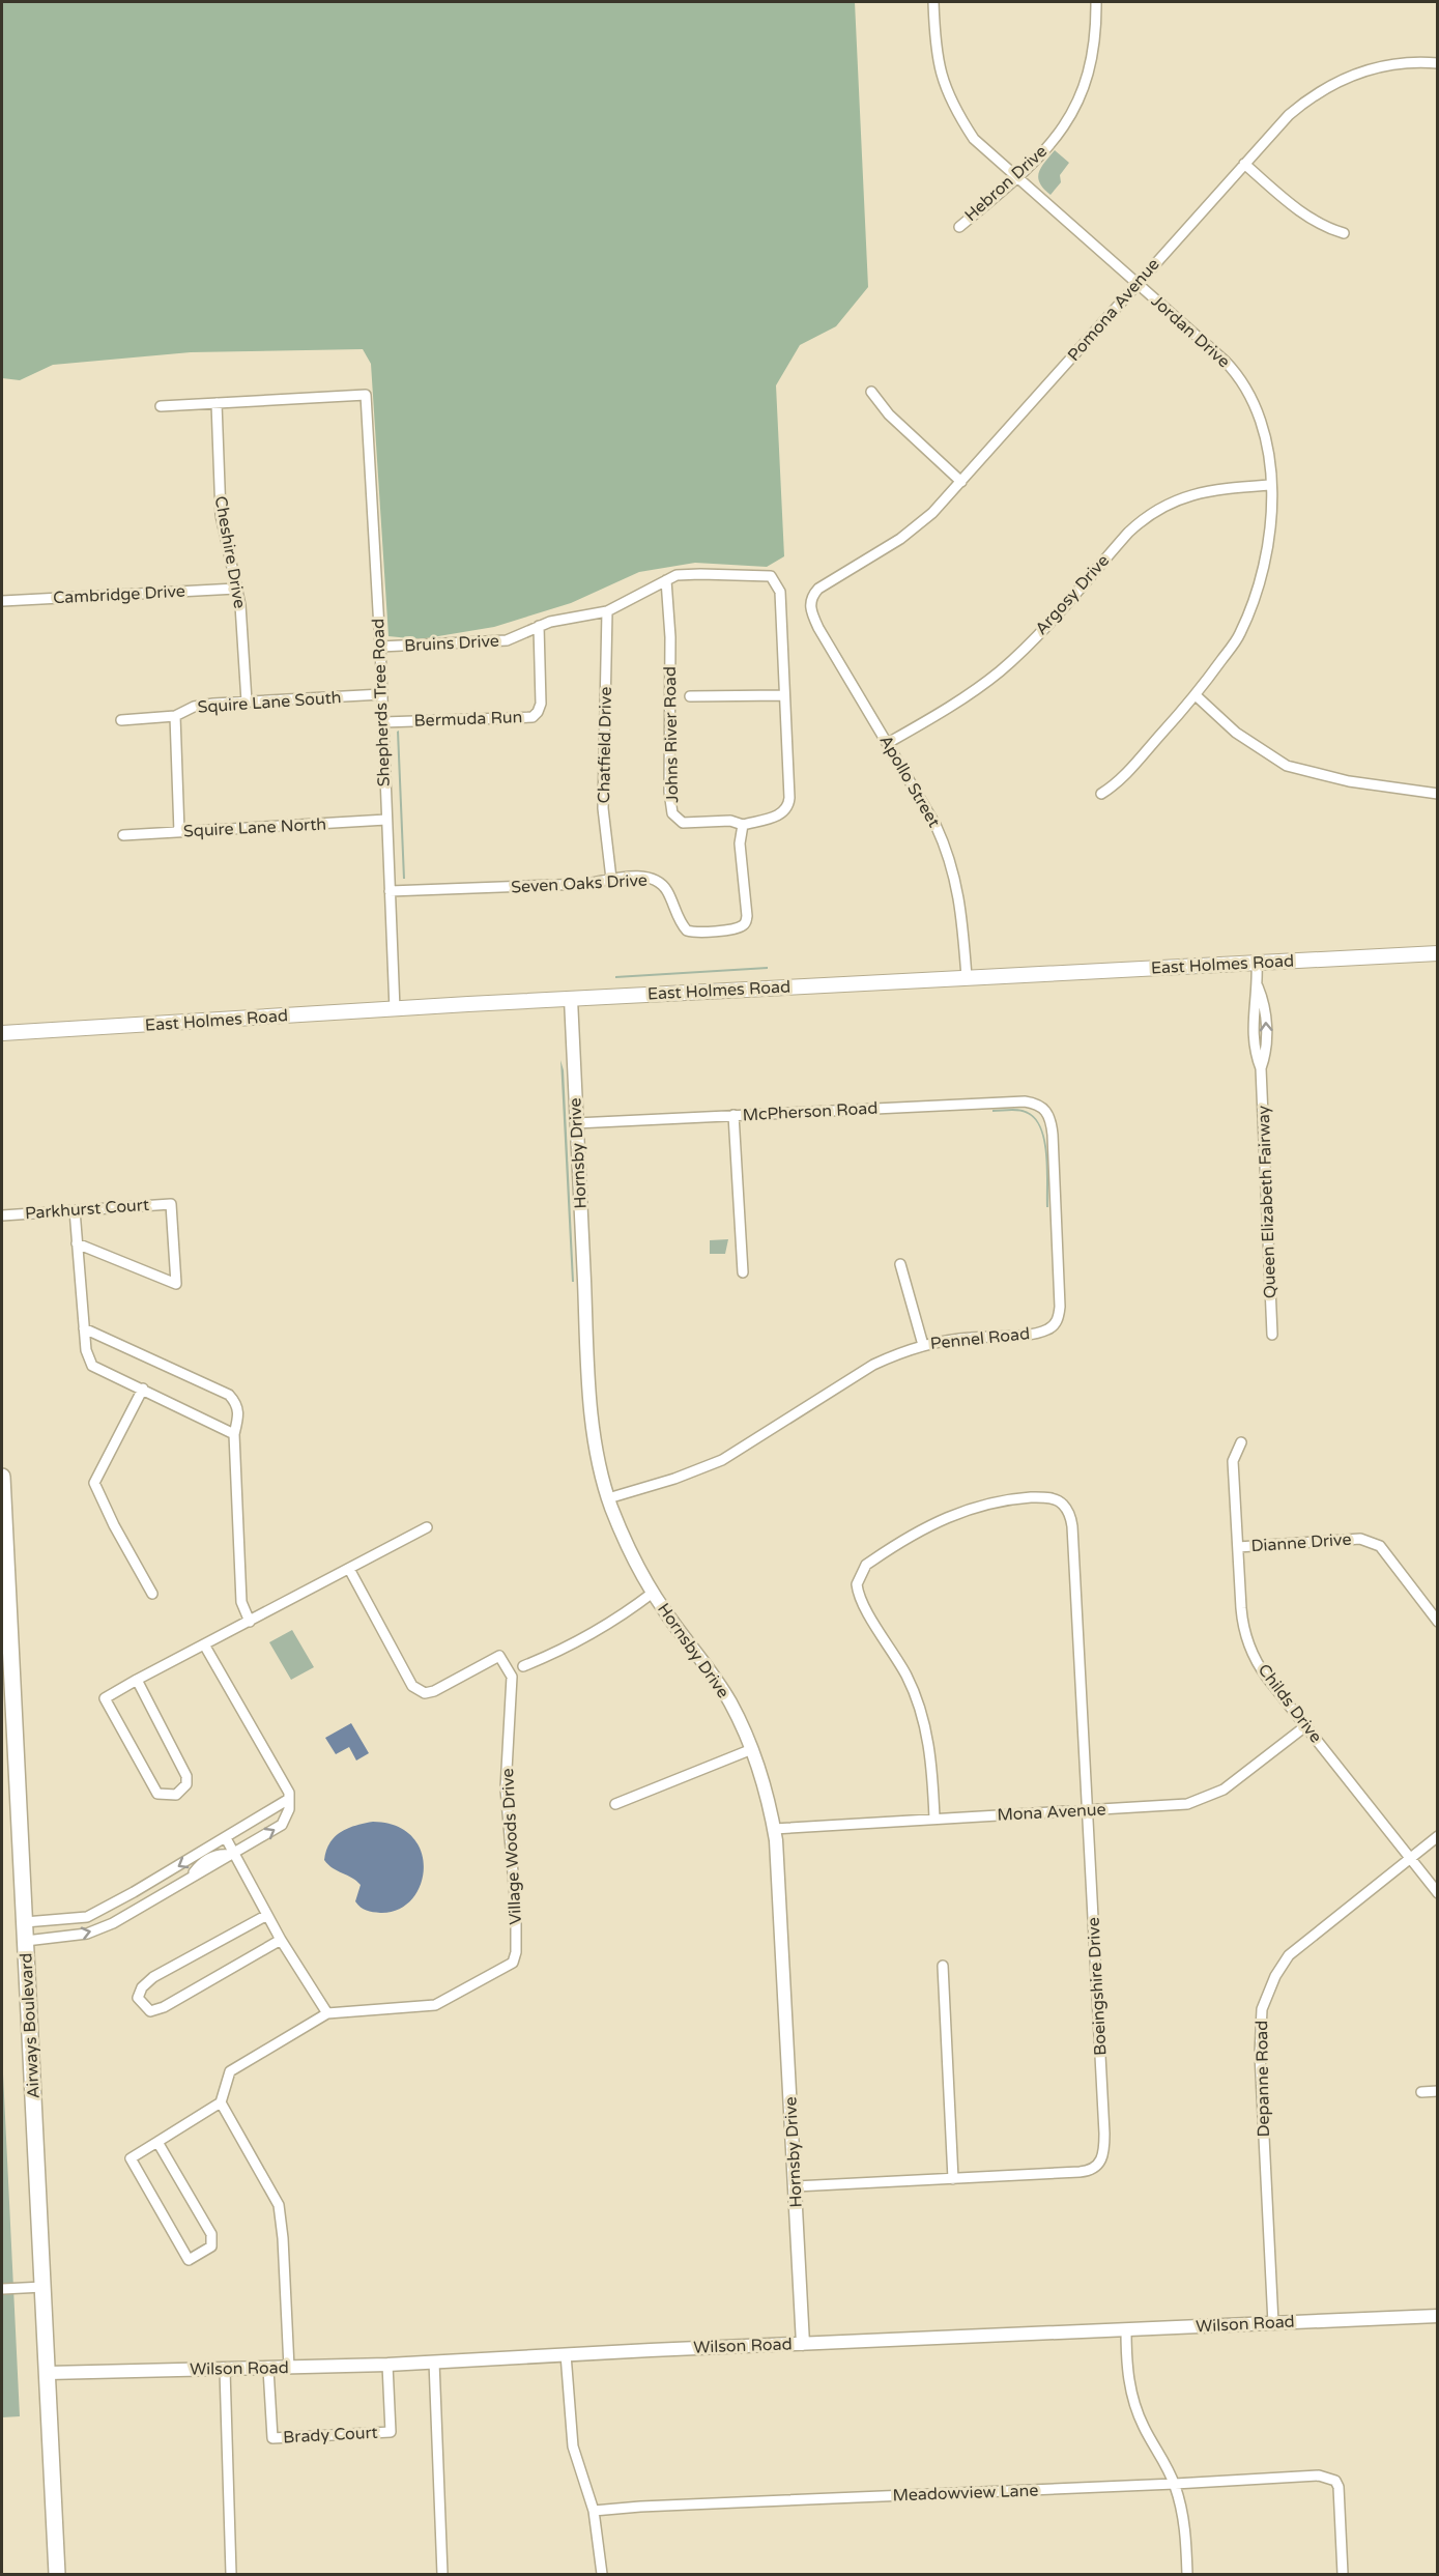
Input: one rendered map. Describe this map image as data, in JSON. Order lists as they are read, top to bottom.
{
  "streets": {
    "main road": ["East Holmes Road", "Airways Boulevard"],
    "street": [
      "Hebron Drive",
      "Pomona Avenue",
      "Jordan Drive",
      "Cheshire Drive",
      "Cambridge Drive",
      "Argosy Drive",
      "Bruins Drive",
      "Squire Lane South",
      "Shepherds Tree Road",
      "Bermuda Run",
      "Johns River Road",
      "Chatfield Drive",
      "Apollo Street",
      "Squire Lane North",
      "Seven Oaks Drive",
      "McPherson Road",
      "Hornsby Drive",
      "Queen Elizabeth Fairway",
      "Parkhurst Court",
      "Pennel Road",
      "Dianne Drive",
      "Childs Drive",
      "Mona Avenue",
      "Village Woods Drive",
      "Boeingshire Drive",
      "Depanne Road",
      "Wilson Road",
      "Brady Court",
      "Meadowview Lane"
    ]
  },
  "crossings": [
    ["Hebron Drive", "Jordan Drive"],
    ["Pomona Avenue", "Jordan Drive"],
    ["Pomona Avenue", "Apollo Street"],
    ["Jordan Drive", "Argosy Drive"],
    ["Cheshire Drive", "Cambridge Drive"],
    ["Cheshire Drive", "Squire Lane South"],
    ["Cheshire Drive", "Shepherds Tree Road"],
    ["Argosy Drive", "Apollo Street"],
    ["Bruins Drive", "Shepherds Tree Road"],
    ["Bruins Drive", "Bermuda Run"],
    ["Bruins Drive", "Johns River Road"],
    ["Bruins Drive", "Chatfield Drive"],
    ["Squire Lane South", "Shepherds Tree Road"],
    ["Shepherds Tree Road", "Bermuda Run"],
    ["Shepherds Tree Road", "Squire Lane North"],
    ["Shepherds Tree Road", "Seven Oaks Drive"],
    ["Shepherds Tree Road", "East Holmes Road"],
    ["Johns River Road", "Seven Oaks Drive"],
    ["Chatfield Drive", "Seven Oaks Drive"],
    ["Apollo Street", "East Holmes Road"],
    ["East Holmes Road", "Hornsby Drive"],
    ["East Holmes Road", "Queen Elizabeth Fairway"],
    ["McPherson Road", "Hornsby Drive"],
    ["McPherson Road", "Pennel Road"],
    ["Hornsby Drive", "Pennel Road"],
    ["Hornsby Drive", "Mona Avenue"],
    ["Hornsby Drive", "Boeingshire Drive"],
    ["Hornsby Drive", "Wilson Road"],
    ["Dianne Drive", "Childs Drive"],
    ["Childs Drive", "Mona Avenue"],
    ["Childs Drive", "Depanne Road"],
    ["Mona Avenue", "Boeingshire Drive"],
    ["Airways Boulevard", "Wilson Road"],
    ["Depanne Road", "Wilson Road"],
    ["Wilson Road", "Brady Court"]
  ]
}
